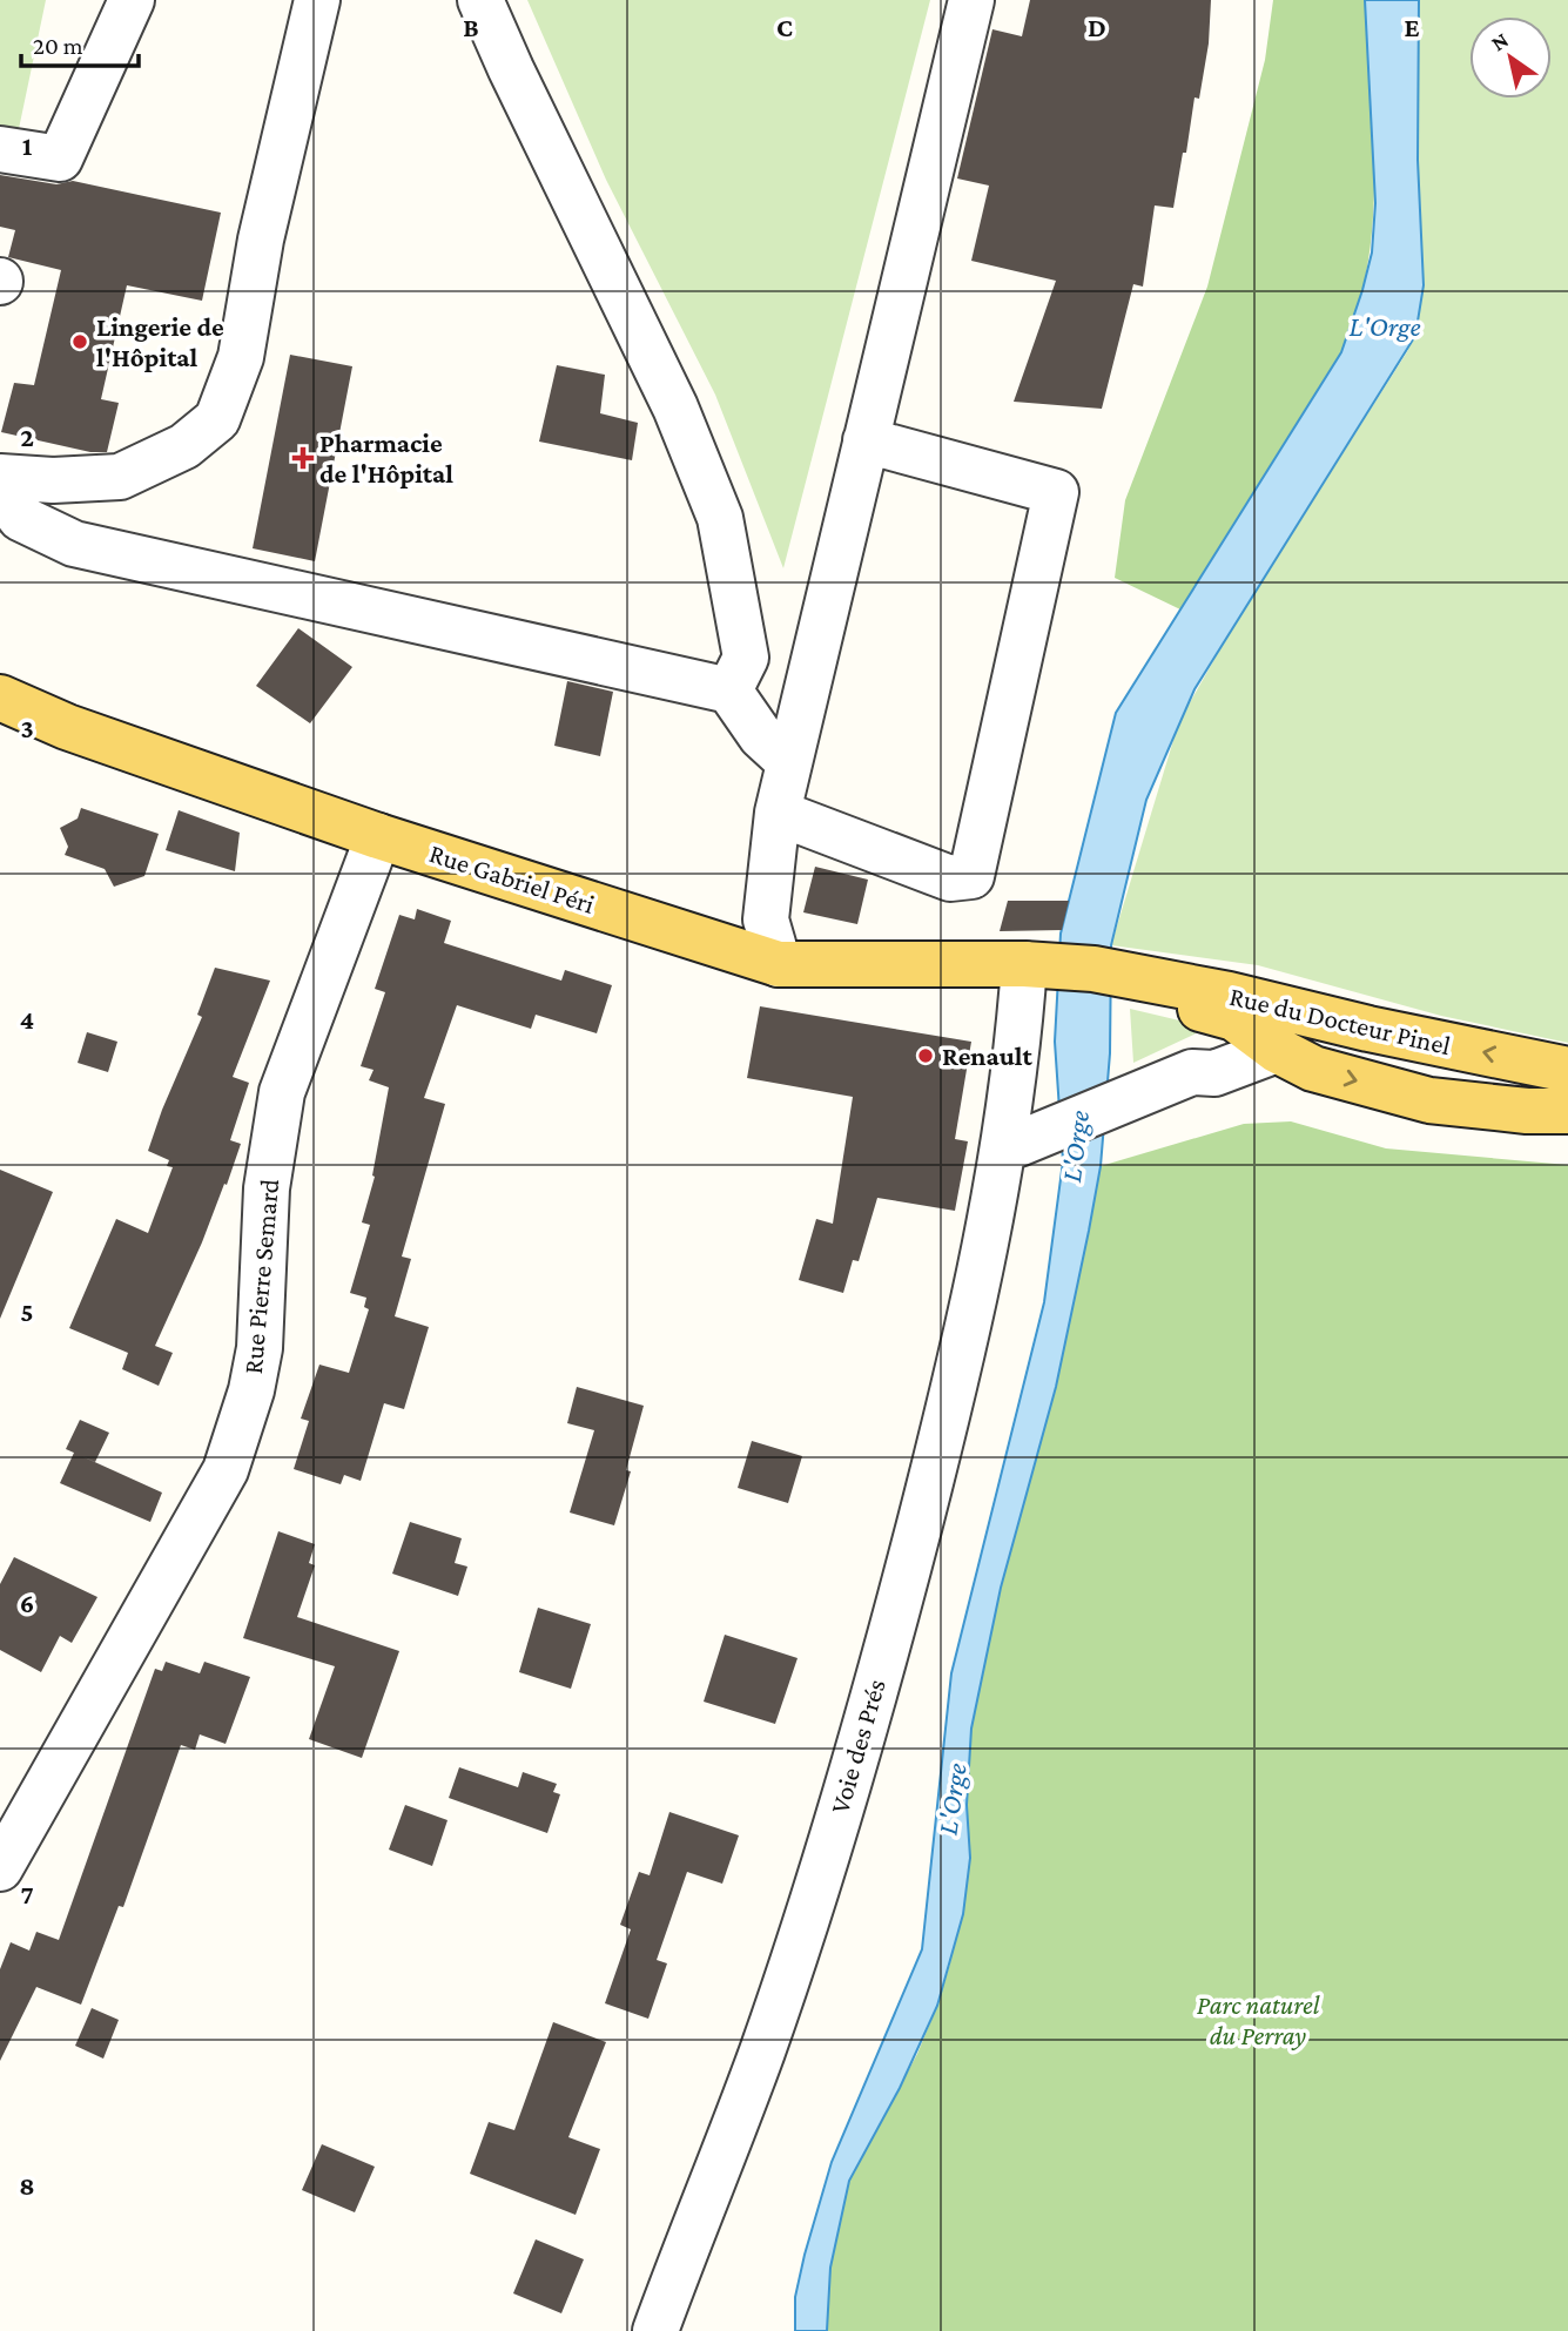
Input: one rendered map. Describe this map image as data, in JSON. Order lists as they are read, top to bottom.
{
  "streets": {
    "main road": ["Rue Gabriel Péri", "Rue du Docteur Pinel"],
    "street": ["Rue Pierre Semard", "Voie des Prés"]
  },
  "crossings": [
    ["Rue Gabriel Péri", "Rue du Docteur Pinel"],
    ["Rue Gabriel Péri", "Rue Pierre Semard"],
    ["Rue Gabriel Péri", "Voie des Prés"],
    ["Rue du Docteur Pinel", "Voie des Prés"]
  ],
  "water": ["L'Orge"],
  "parks": ["Parc naturel du Perray"],
  "places": {
    "other": ["Lingerie de l'Hôpital", "Renault"],
    "health": ["Pharmacie de l'Hôpital"]
  },
  "scale_bar": "20 m",
  "north": "top left",
  "grid": {
    "columns": [
      "B",
      "C",
      "D",
      "E"
    ],
    "rows": [
      "1",
      "2",
      "3",
      "4",
      "5",
      "6",
      "7",
      "8"
    ]
  }
}
